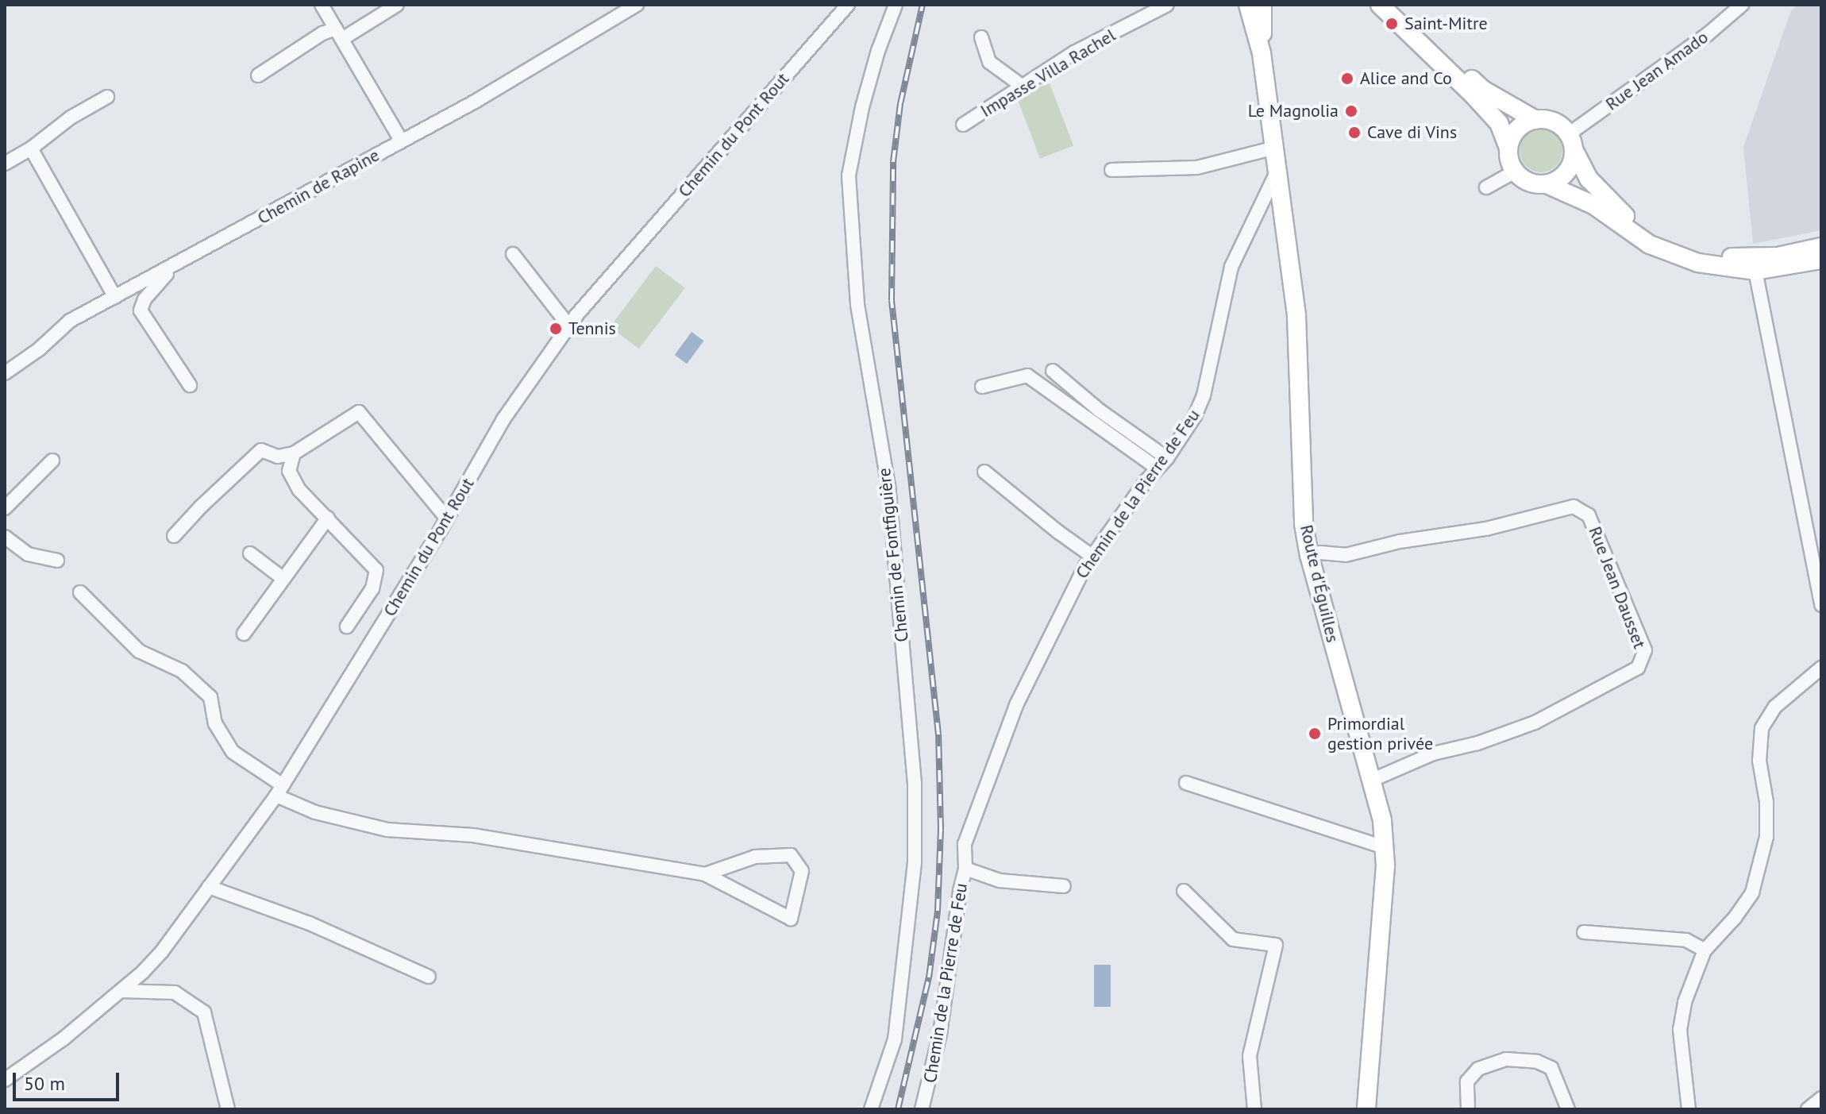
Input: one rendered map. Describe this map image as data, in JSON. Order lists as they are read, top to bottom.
{
  "streets": {
    "street": [
      "Rue Jean Amado",
      "Impasse Villa Rachel",
      "Chemin du Pont Rout",
      "Chemin de Rapine",
      "Chemin de la Pierre de Feu",
      "Chemin de Fontfiguière",
      "Route d'Éguilles",
      "Rue Jean Dausset"
    ]
  },
  "crossings": [
    ["Chemin de la Pierre de Feu", "Route d'Éguilles"],
    ["Route d'Éguilles", "Rue Jean Dausset"]
  ],
  "places": [
    "Saint-Mitre",
    "Alice and Co",
    "Le Magnolia",
    "Cave di Vins",
    "Tennis",
    "Primordial gestion privée"
  ],
  "scale_bar": "50 m"
}
